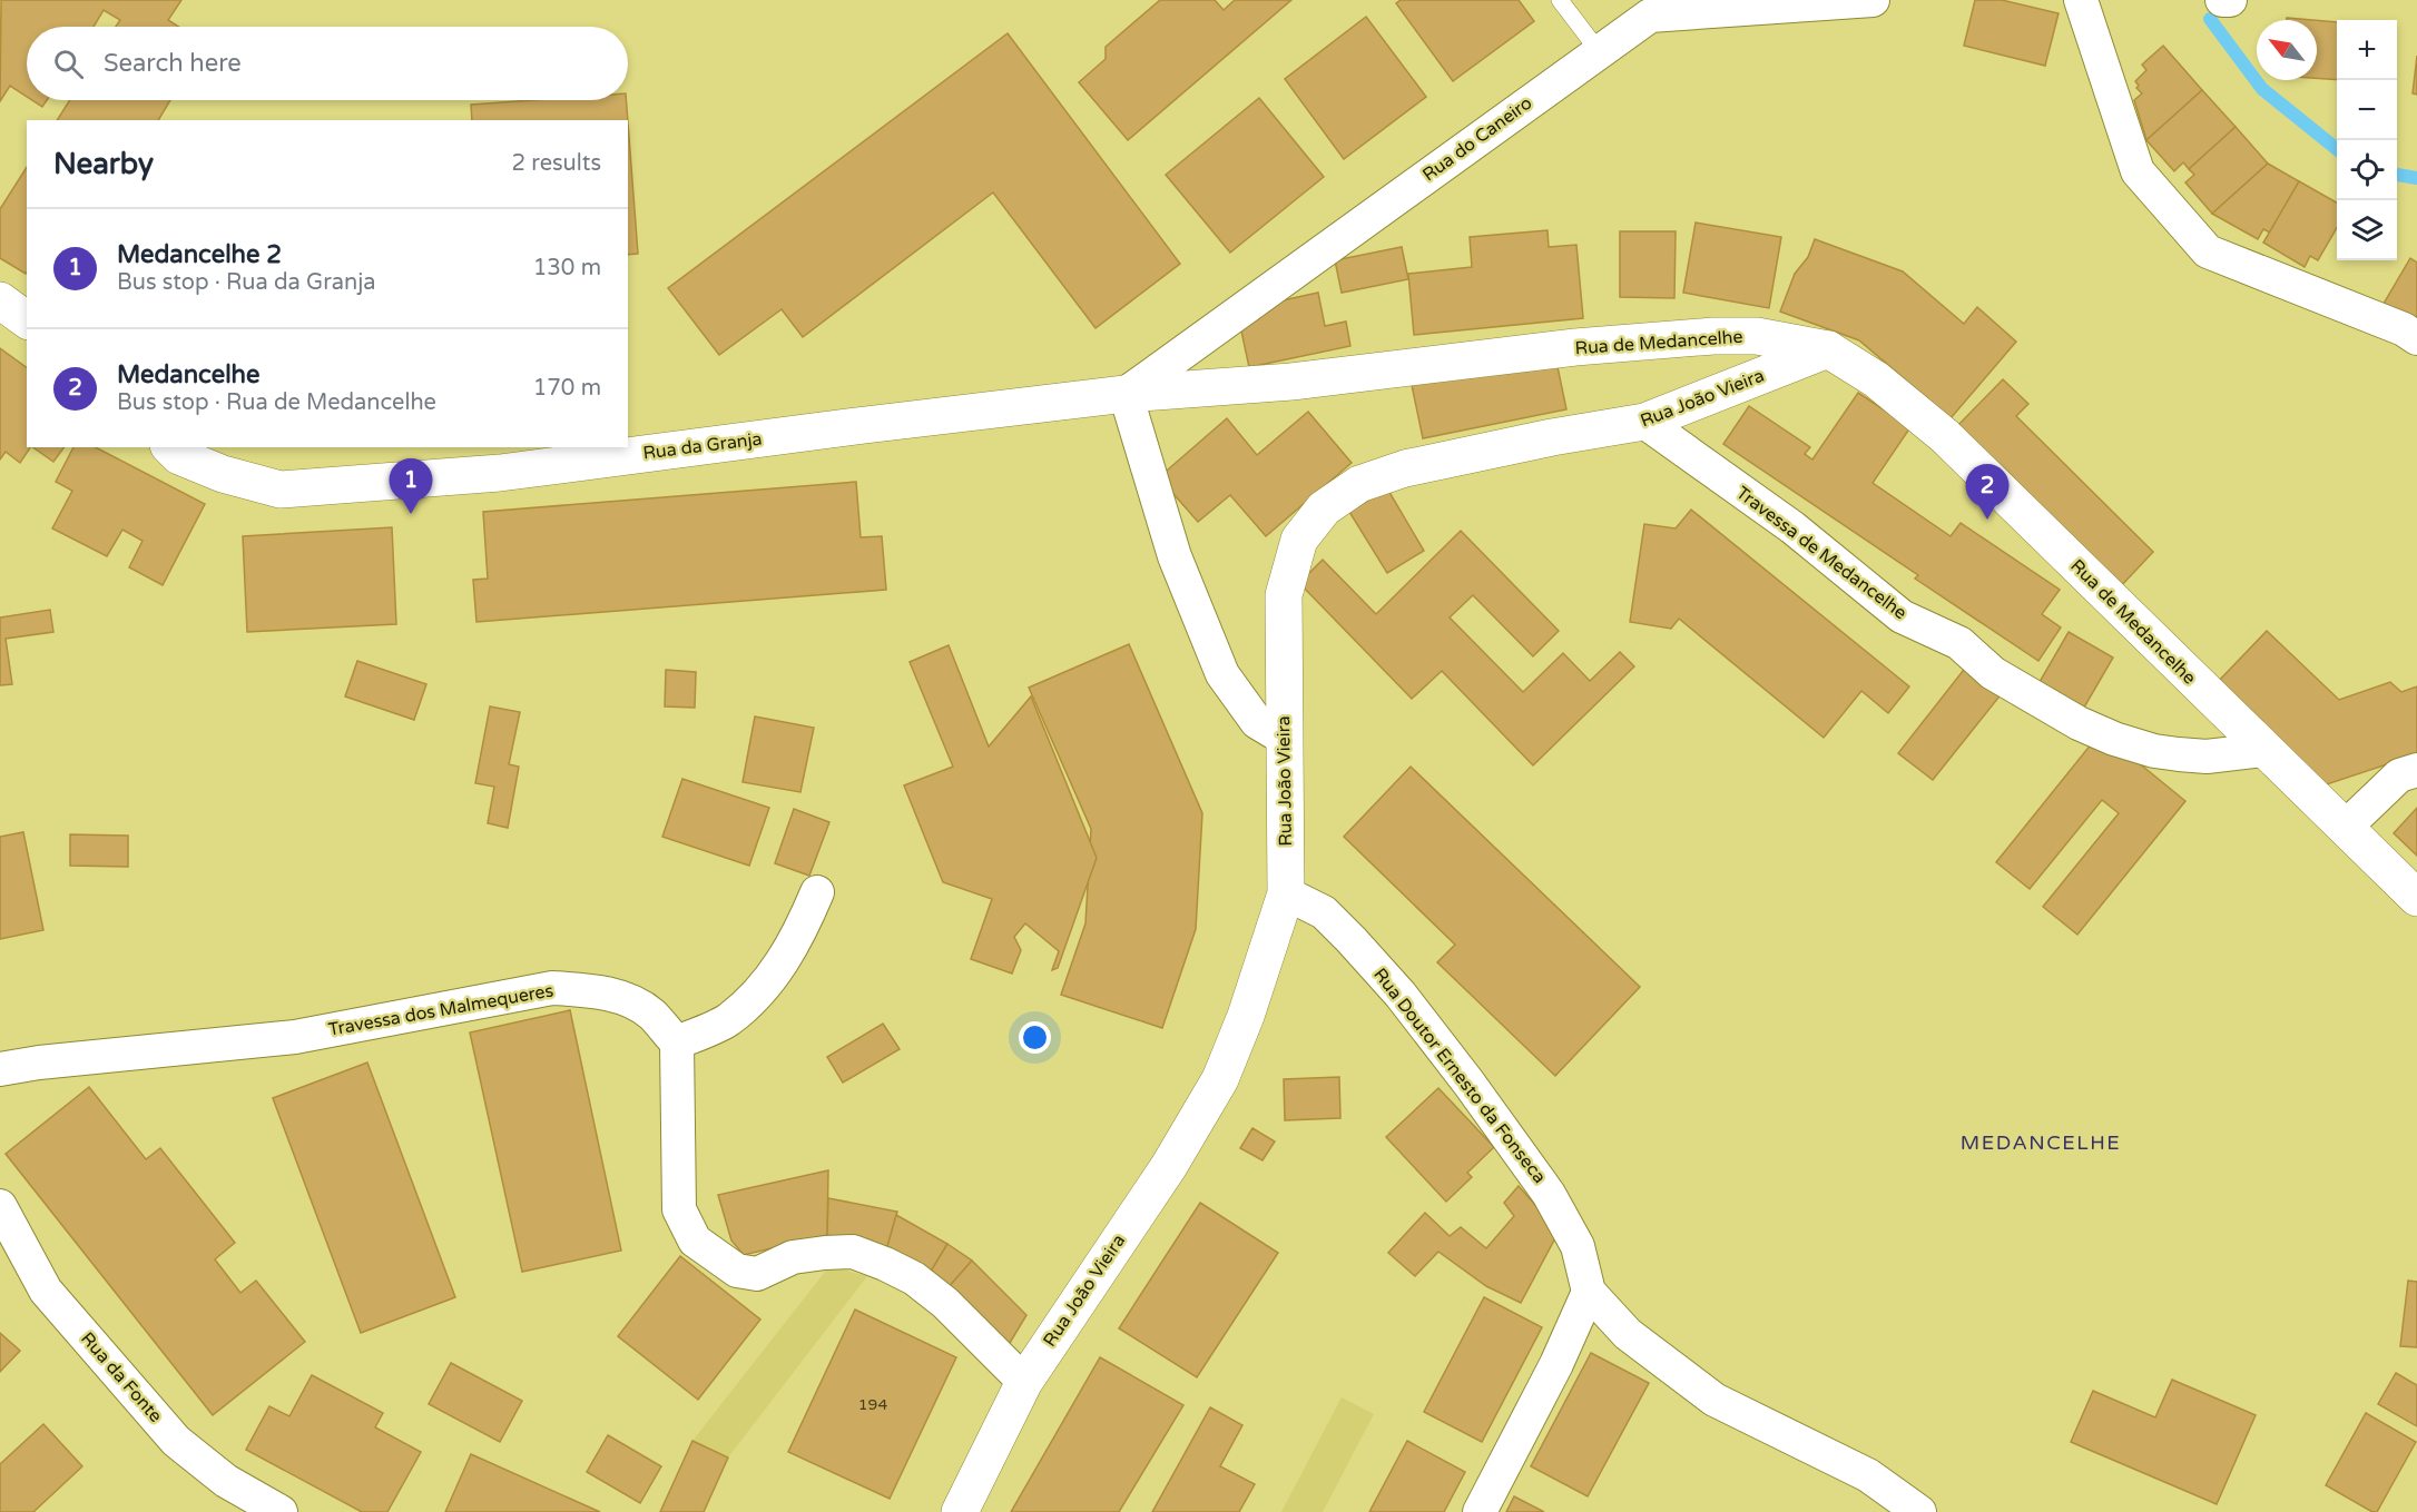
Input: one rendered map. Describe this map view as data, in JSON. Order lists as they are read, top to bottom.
{
  "streets": {
    "street": [
      "Rua do Caneiro",
      "Rua de Medancelhe",
      "Rua João Vieira",
      "Rua da Granja",
      "Travessa de Medancelhe",
      "Travessa dos Malmequeres",
      "Rua Doutor Ernesto da Fonseca",
      "Rua da Fonte"
    ]
  },
  "crossings": [
    ["Rua do Caneiro", "Rua de Medancelhe"],
    ["Rua do Caneiro", "Rua da Granja"],
    ["Rua de Medancelhe", "Rua João Vieira"],
    ["Rua de Medancelhe", "Rua da Granja"],
    ["Rua de Medancelhe", "Travessa de Medancelhe"],
    ["Rua João Vieira", "Travessa de Medancelhe"],
    ["Rua João Vieira", "Rua Doutor Ernesto da Fonseca"]
  ],
  "districts": ["MEDANCELHE"],
  "house_numbers": ["194"],
  "north": "top left",
  "page": {
    "map_buttons": ["+", "−"],
    "search": "Search here",
    "heading": ["Nearby", "2 results"],
    "list": [
      {
        "mark": "1",
        "name": "Medancelhe 2",
        "note": "Bus stop · Rua da Granja",
        "value": "130 m"
      },
      {
        "mark": "2",
        "name": "Medancelhe",
        "note": "Bus stop · Rua de Medancelhe",
        "value": "170 m"
      }
    ],
    "pins": ["1", "2"]
  }
}
